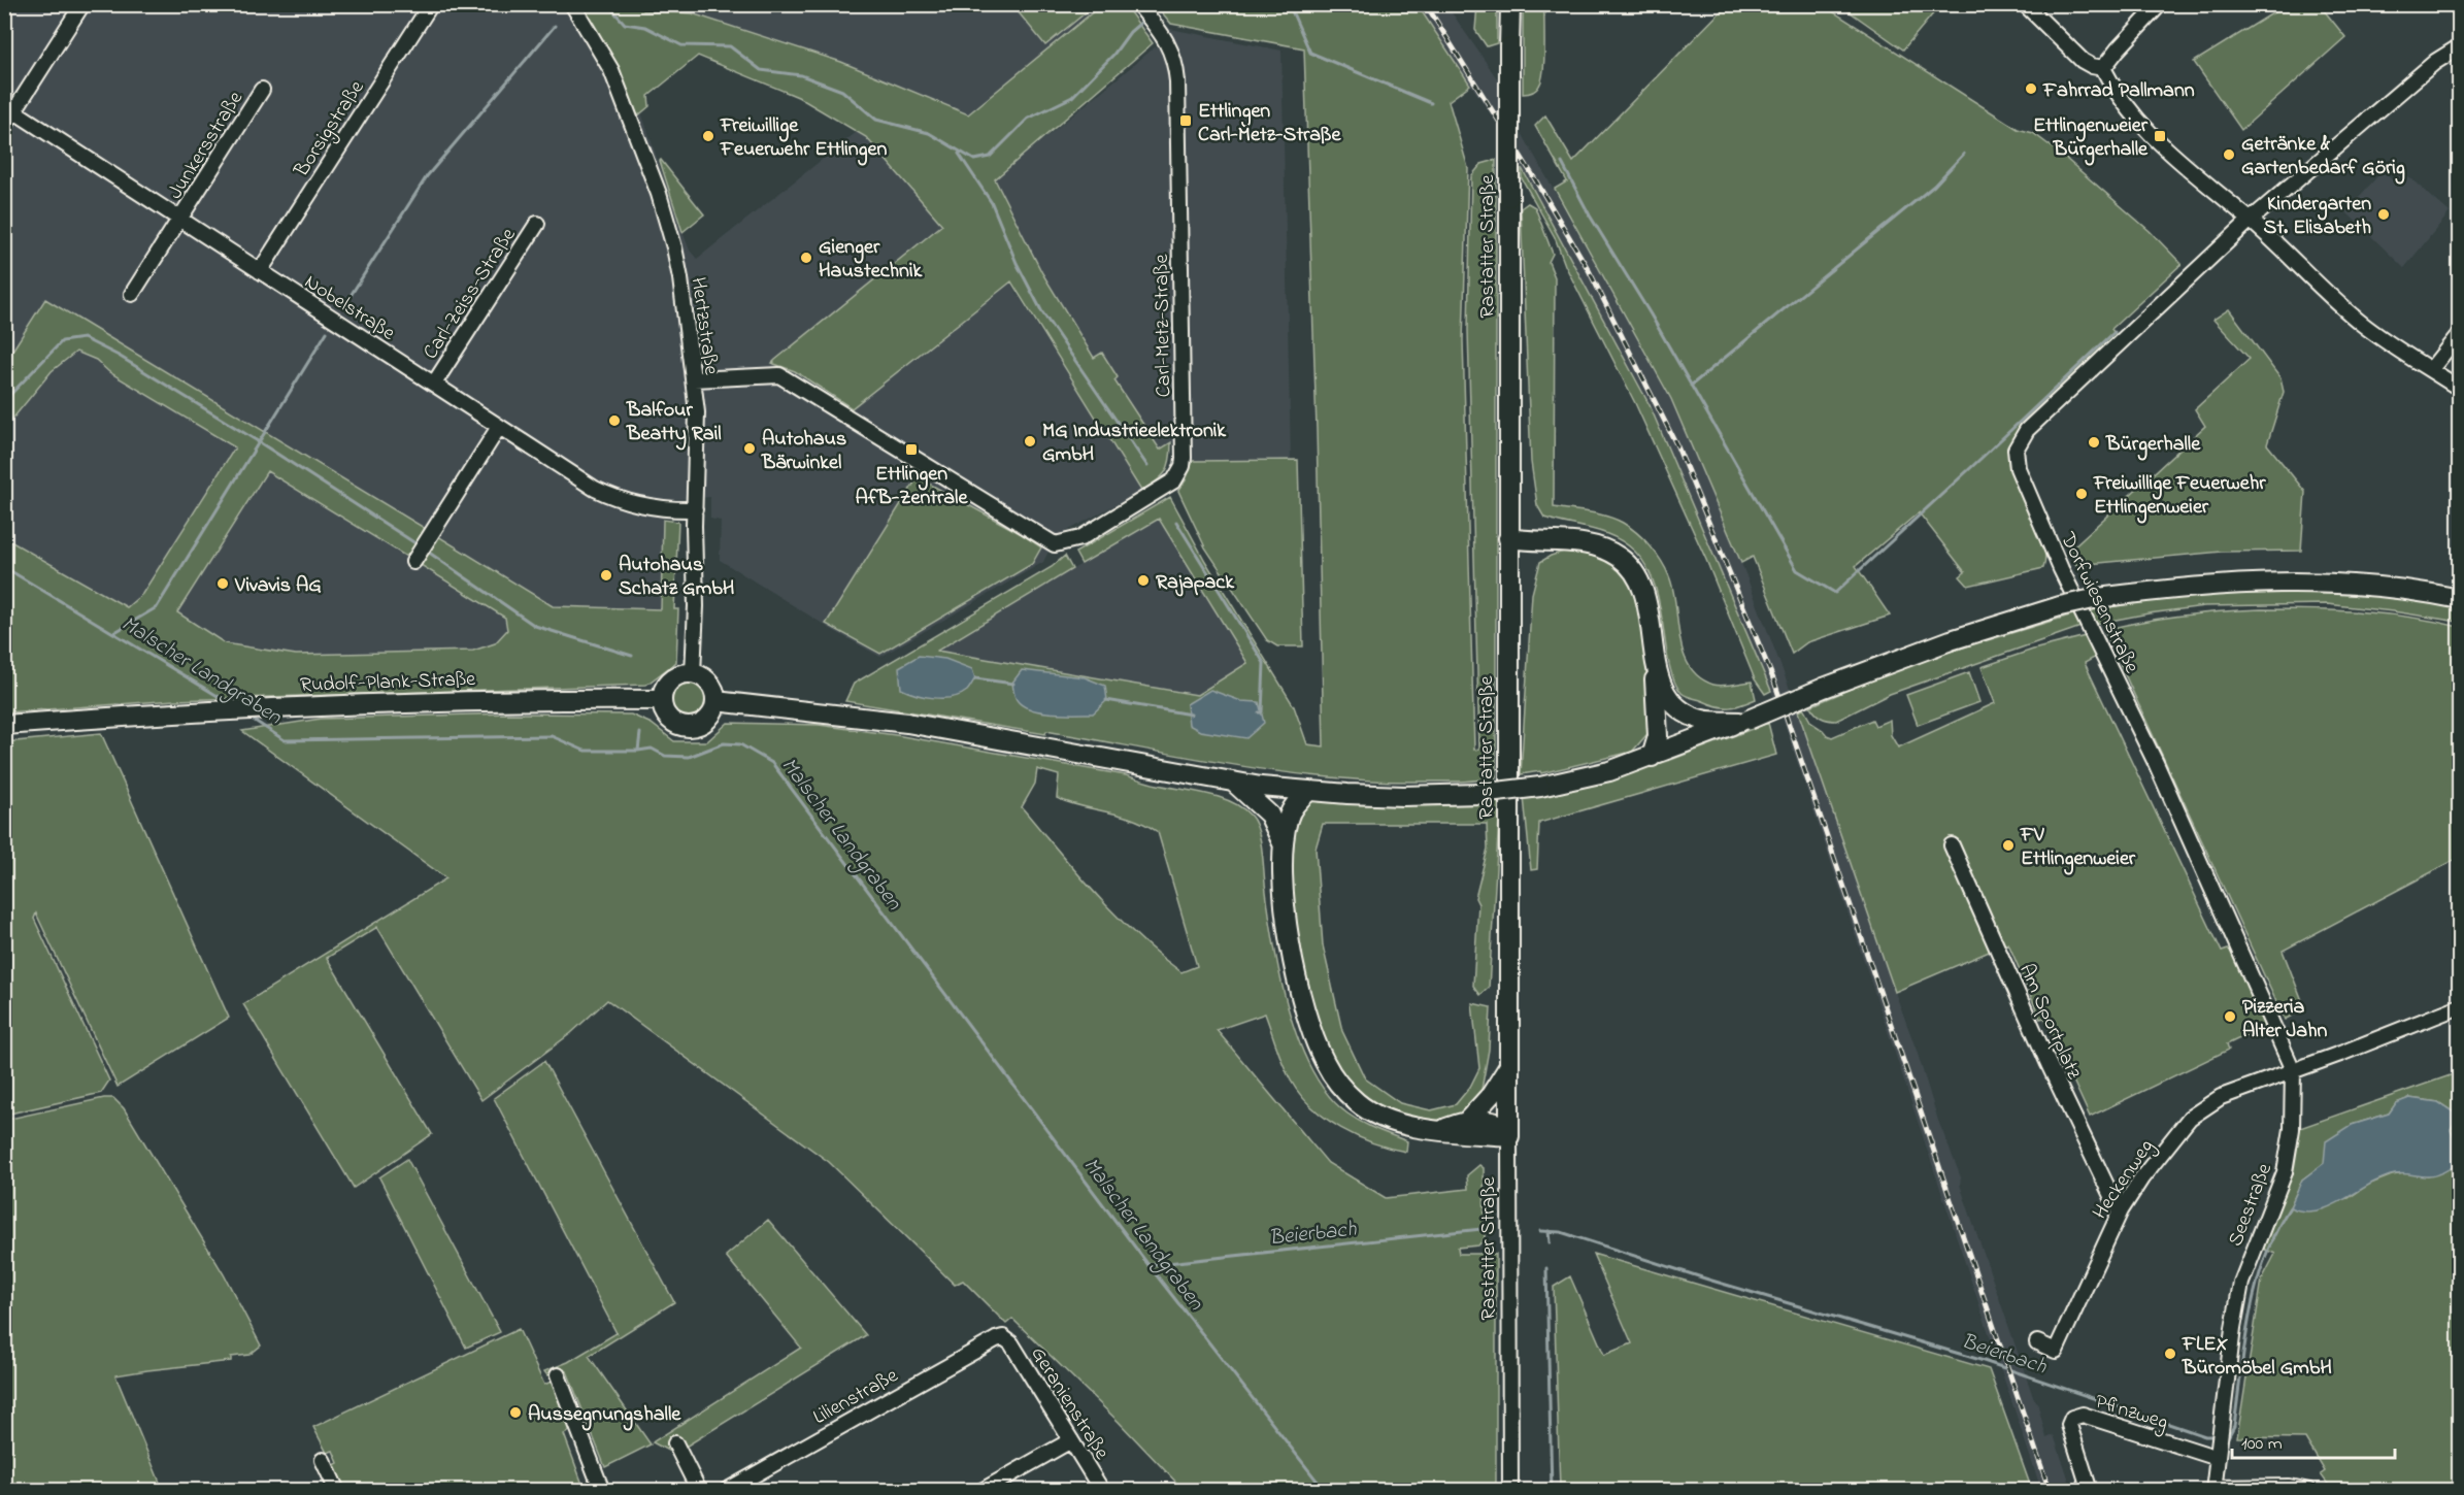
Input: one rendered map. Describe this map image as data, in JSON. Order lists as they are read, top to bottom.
{
  "streets": {
    "main road": ["Rastatter Straße", "Rudolf-Plank-Straße"],
    "street": [
      "Borsigstraße",
      "Junkersstraße",
      "Carl-Zeiss-Straße",
      "Nobelstraße",
      "Hertzstraße",
      "Carl-Metz-Straße",
      "Dorfwiesenstraße",
      "Am Sportplatz",
      "Heckenweg",
      "Seestraße",
      "Lilienstraße",
      "Geranienstraße",
      "Pfinzweg"
    ]
  },
  "crossings": [
    ["Borsigstraße", "Nobelstraße"],
    ["Junkersstraße", "Nobelstraße"],
    ["Carl-Zeiss-Straße", "Nobelstraße"],
    ["Nobelstraße", "Hertzstraße"],
    ["Hertzstraße", "Carl-Metz-Straße"],
    ["Hertzstraße", "Rudolf-Plank-Straße"],
    ["Dorfwiesenstraße", "Heckenweg"],
    ["Dorfwiesenstraße", "Seestraße"],
    ["Am Sportplatz", "Heckenweg"],
    ["Heckenweg", "Seestraße"],
    ["Seestraße", "Pfinzweg"],
    ["Lilienstraße", "Geranienstraße"]
  ],
  "water": ["Malscher Landgraben", "Beierbach"],
  "places": {
    "other": [
      "Fahrrad Pallmann",
      "Freiwillige Feuerwehr Ettlingen",
      "Getränke & Gartenbedarf Görig",
      "Kindergarten St. Elisabeth",
      "Gienger Haustechnik",
      "Balfour Beatty Rail",
      "MG Industrieelektronik GmbH",
      "Bürgerhalle",
      "Autohaus Bärwinkel",
      "Freiwillige Feuerwehr Ettlingenweier",
      "Autohaus Schatz GmbH",
      "Rajapack",
      "Vivavis AG",
      "FV Ettlingenweier",
      "Pizzeria Alter Jahn",
      "FLEX Büromöbel GmbH",
      "Aussegnungshalle"
    ],
    "transit": ["Ettlingen Carl-Metz-Straße", "Ettlingenweier Bürgerhalle", "Ettlingen AfB-Zentrale"]
  },
  "scale_bar": "100 m"
}
